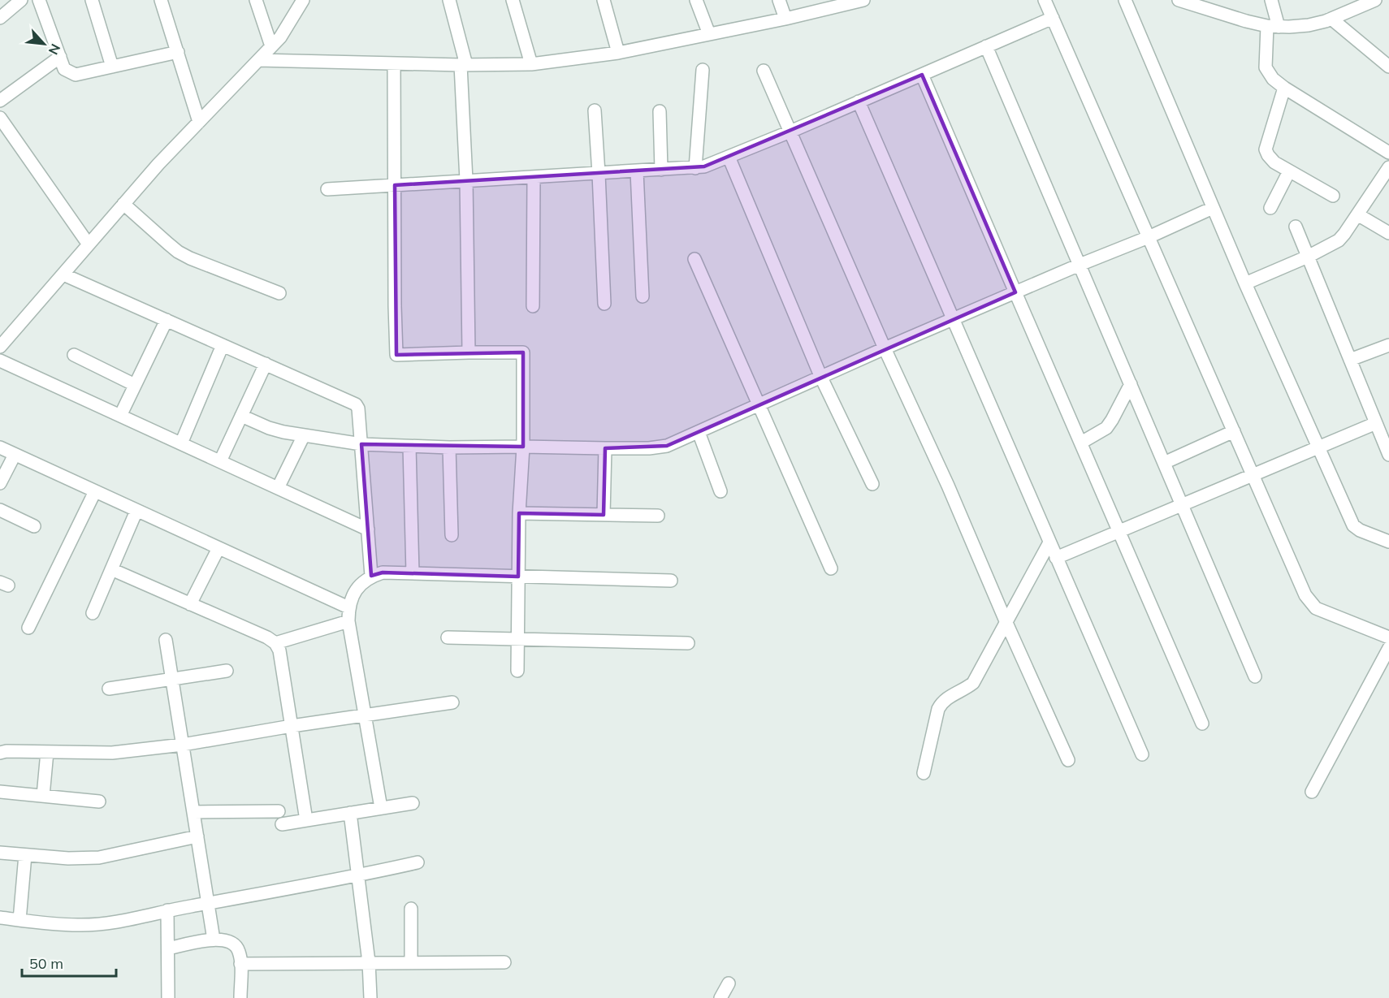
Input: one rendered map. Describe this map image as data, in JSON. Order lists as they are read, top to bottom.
{
  "scale_bar": "50 m",
  "north": "bottom right"
}
